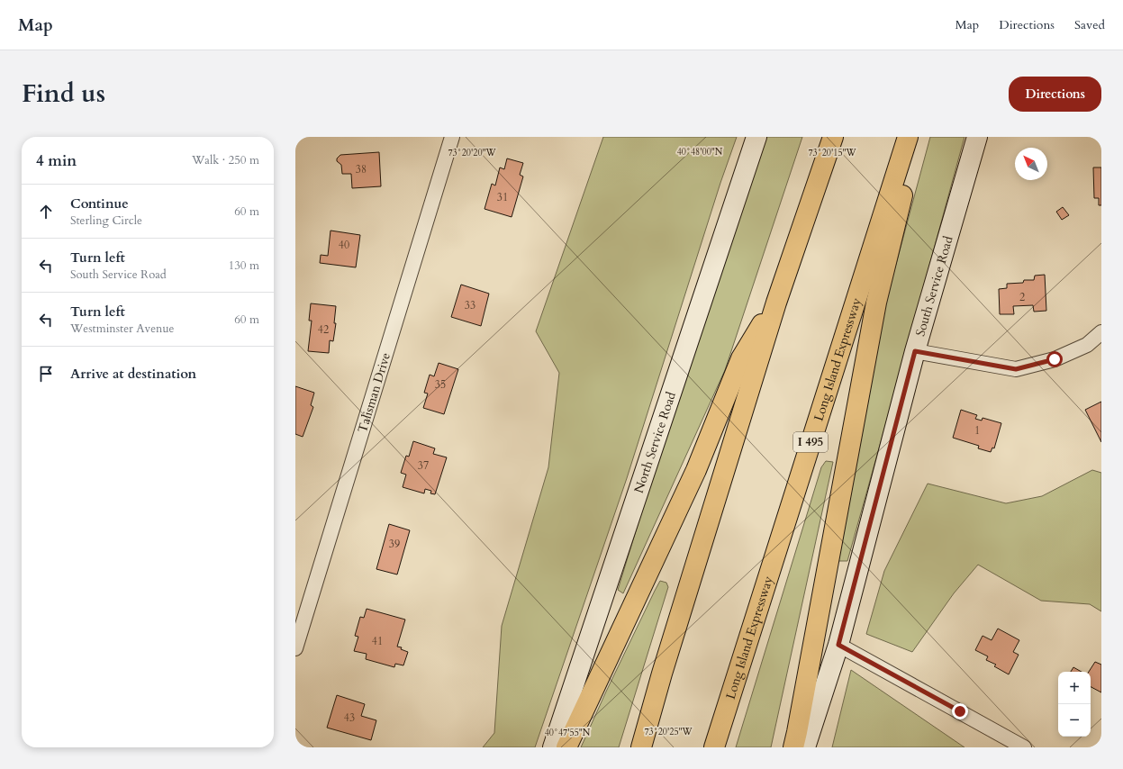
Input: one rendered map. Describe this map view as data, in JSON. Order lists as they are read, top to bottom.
{
  "streets": {
    "highway": ["Long Island Expressway", "I 495"],
    "main road": ["South Service Road", "North Service Road"],
    "street": ["Talisman Drive"]
  },
  "house_numbers": [
    "38",
    "31",
    "40",
    "2",
    "33",
    "42",
    "35",
    "1",
    "37",
    "39",
    "41",
    "43"
  ],
  "north": "top left",
  "page": {
    "header": "Map",
    "nav": ["Map", "Directions", "Saved"],
    "title": "Find us",
    "buttons": "Directions",
    "heading": ["4 min", "Walk · 250 m"],
    "list": [
      ["Continue", "Sterling Circle", "60 m"],
      ["Turn left", "South Service Road", "130 m"],
      ["Turn left", "Westminster Avenue", "60 m"],
      "Arrive at destination"
    ],
    "map_buttons": ["+", "−"]
  },
  "coordinates": [
    "40°48'00\"N",
    "73°20'20\"W",
    "73°20'15\"W",
    "73°20'25\"W",
    "40°47'55\"N"
  ]
}
